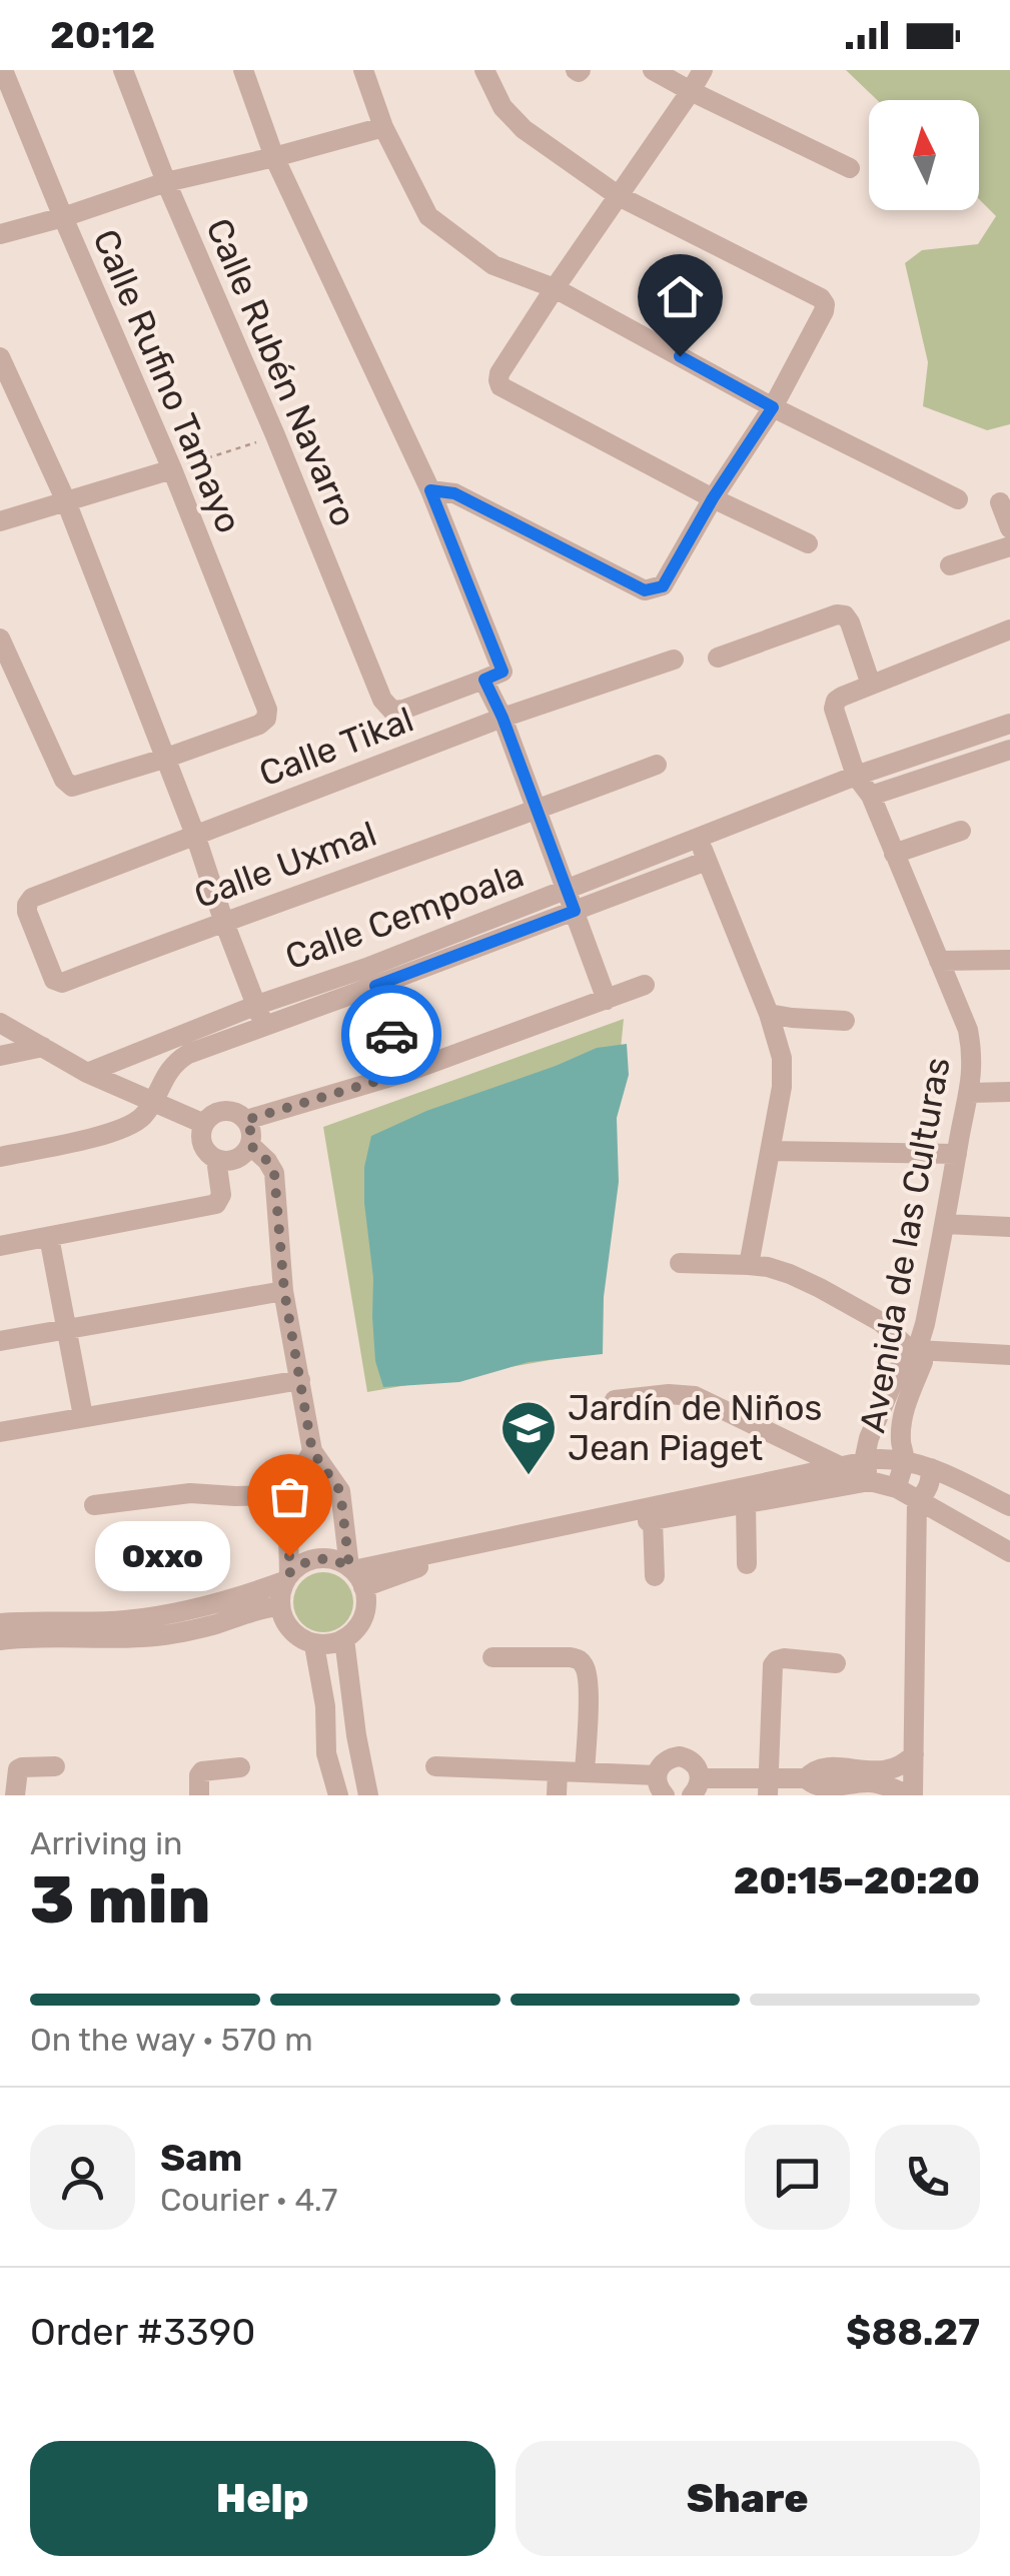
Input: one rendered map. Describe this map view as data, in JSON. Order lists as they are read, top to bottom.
{
  "streets": {
    "street": [
      "Calle Rubén Navarro",
      "Calle Rufino Tamayo",
      "Calle Tikal",
      "Calle Uxmal",
      "Calle Cempoala",
      "Avenida de las Culturas"
    ]
  },
  "crossings": [
    ["Calle Tikal", "Calle Uxmal"],
    ["Calle Cempoala", "Avenida de las Culturas"]
  ],
  "places": {
    "school or university": ["Jardín de Niños Jean Piaget"],
    "other": ["Oxxo"]
  },
  "north": "top",
  "page": {
    "status": "20:12",
    "bubble": "Oxxo",
    "heading": ["3 min", "Arriving in", "20:15–20:20"],
    "panel": [
      "Sam",
      "Courier · 4.7",
      "Order #3390",
      "$88.27"
    ],
    "bar": "On the way · 570 m",
    "buttons": ["Help", "Share"]
  }
}
